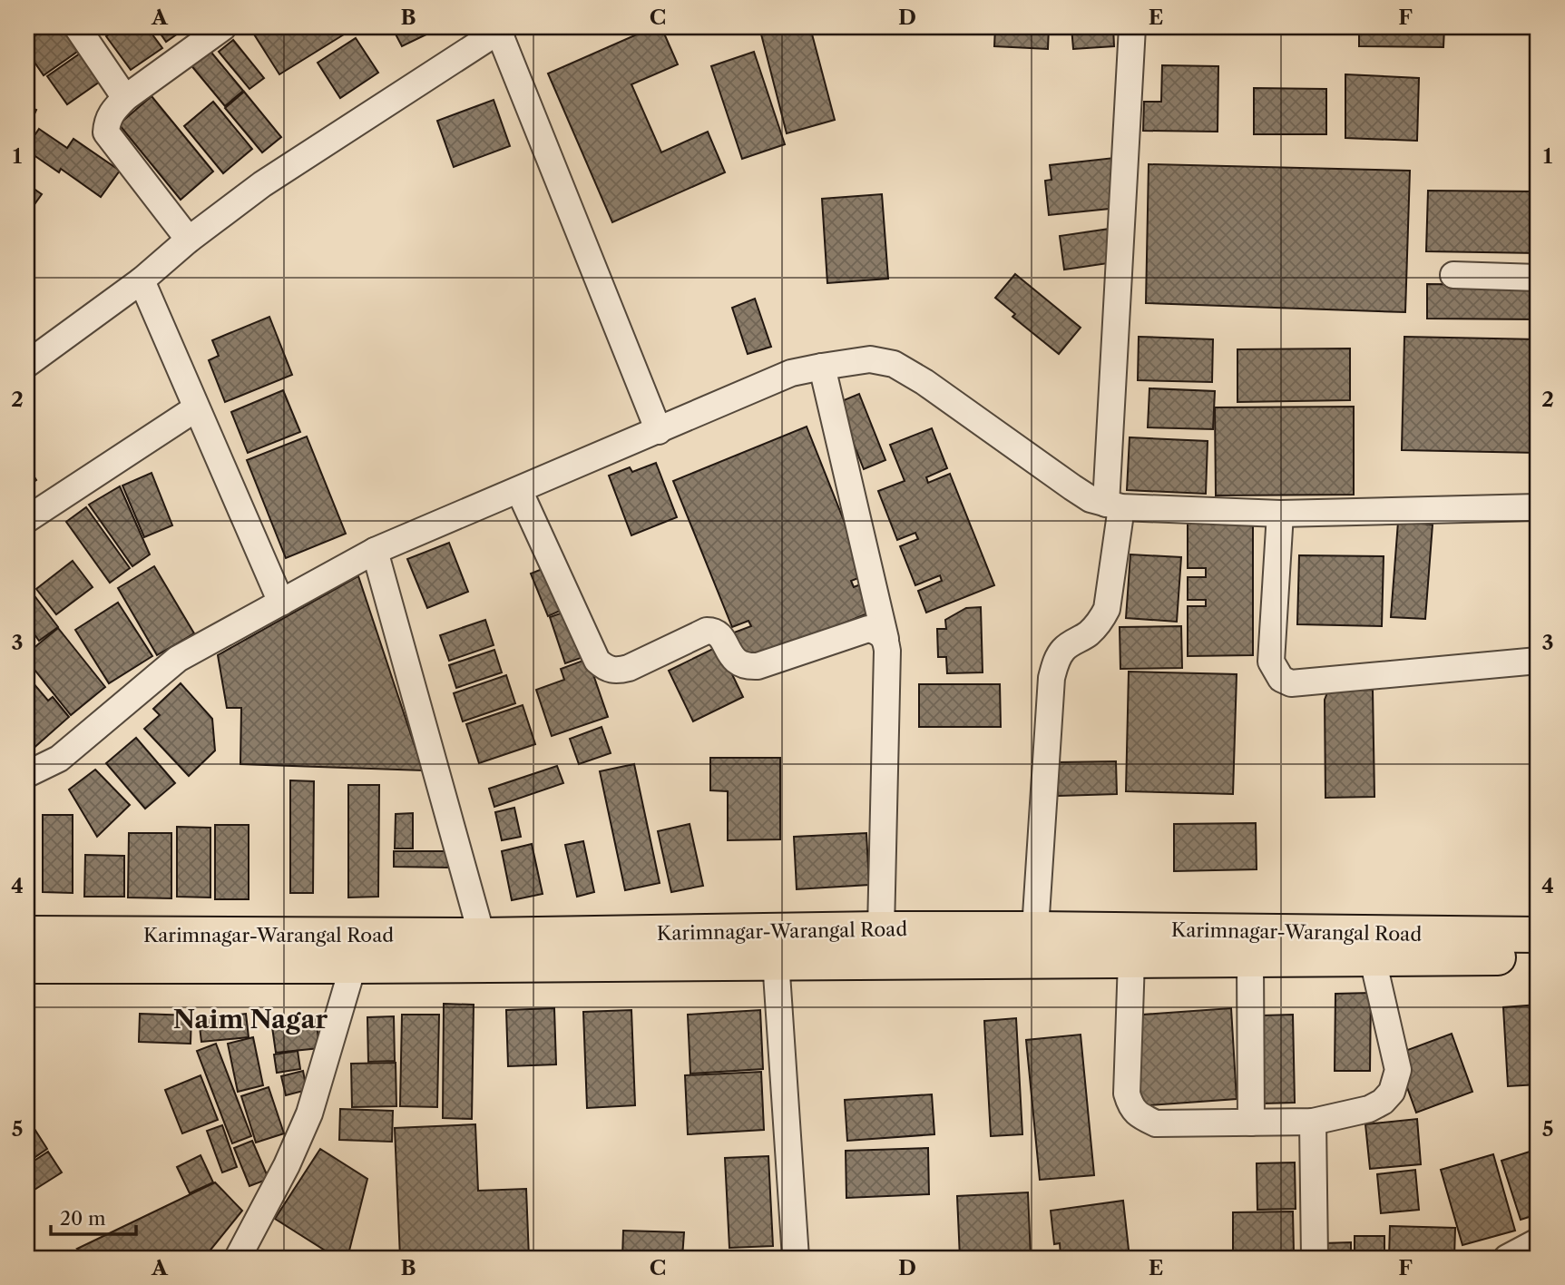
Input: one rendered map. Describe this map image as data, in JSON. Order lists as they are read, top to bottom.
{
  "streets": {
    "highway": ["Karimnagar-Warangal Road"]
  },
  "districts": ["Naim Nagar"],
  "scale_bar": "20 m",
  "grid": {
    "columns": [
      "A",
      "B",
      "C",
      "D",
      "E",
      "F"
    ],
    "rows": [
      "1",
      "2",
      "3",
      "4",
      "5"
    ]
  }
}
